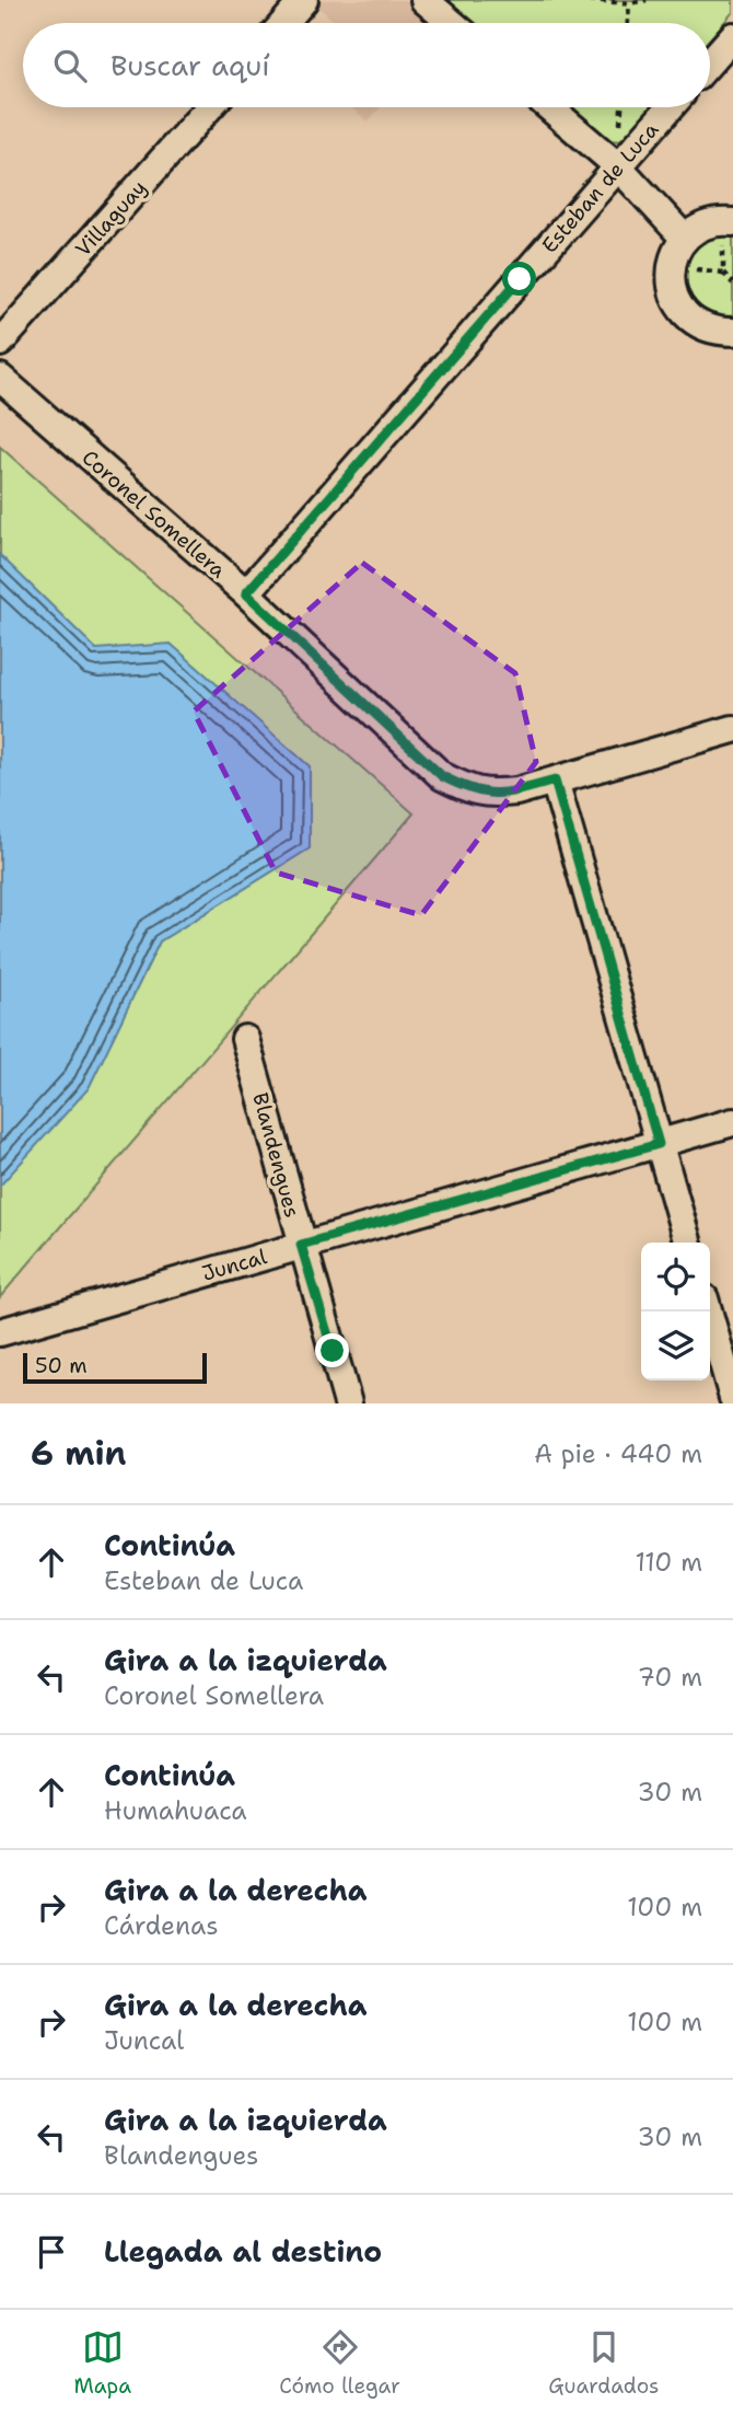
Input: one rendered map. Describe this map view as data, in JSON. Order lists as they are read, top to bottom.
{
  "streets": {
    "street": [
      "Esteban de Luca",
      "Villaguay",
      "Coronel Somellera",
      "Blandengues",
      "Juncal"
    ]
  },
  "crossings": [
    ["Esteban de Luca", "Coronel Somellera"],
    ["Blandengues", "Juncal"]
  ],
  "scale_bar": "50 m",
  "page": {
    "search": "Buscar aquí",
    "scale": "50 m",
    "heading": ["6 min", "A pie · 440 m"],
    "list": [
      ["Continúa", "Esteban de Luca", "110 m"],
      ["Gira a la izquierda", "Coronel Somellera", "70 m"],
      ["Continúa", "Humahuaca", "30 m"],
      ["Gira a la derecha", "Cárdenas", "100 m"],
      ["Gira a la derecha", "Juncal", "100 m"],
      ["Gira a la izquierda", "Blandengues", "30 m"],
      "Llegada al destino"
    ],
    "nav": ["Mapa", "Cómo llegar", "Guardados"]
  }
}
